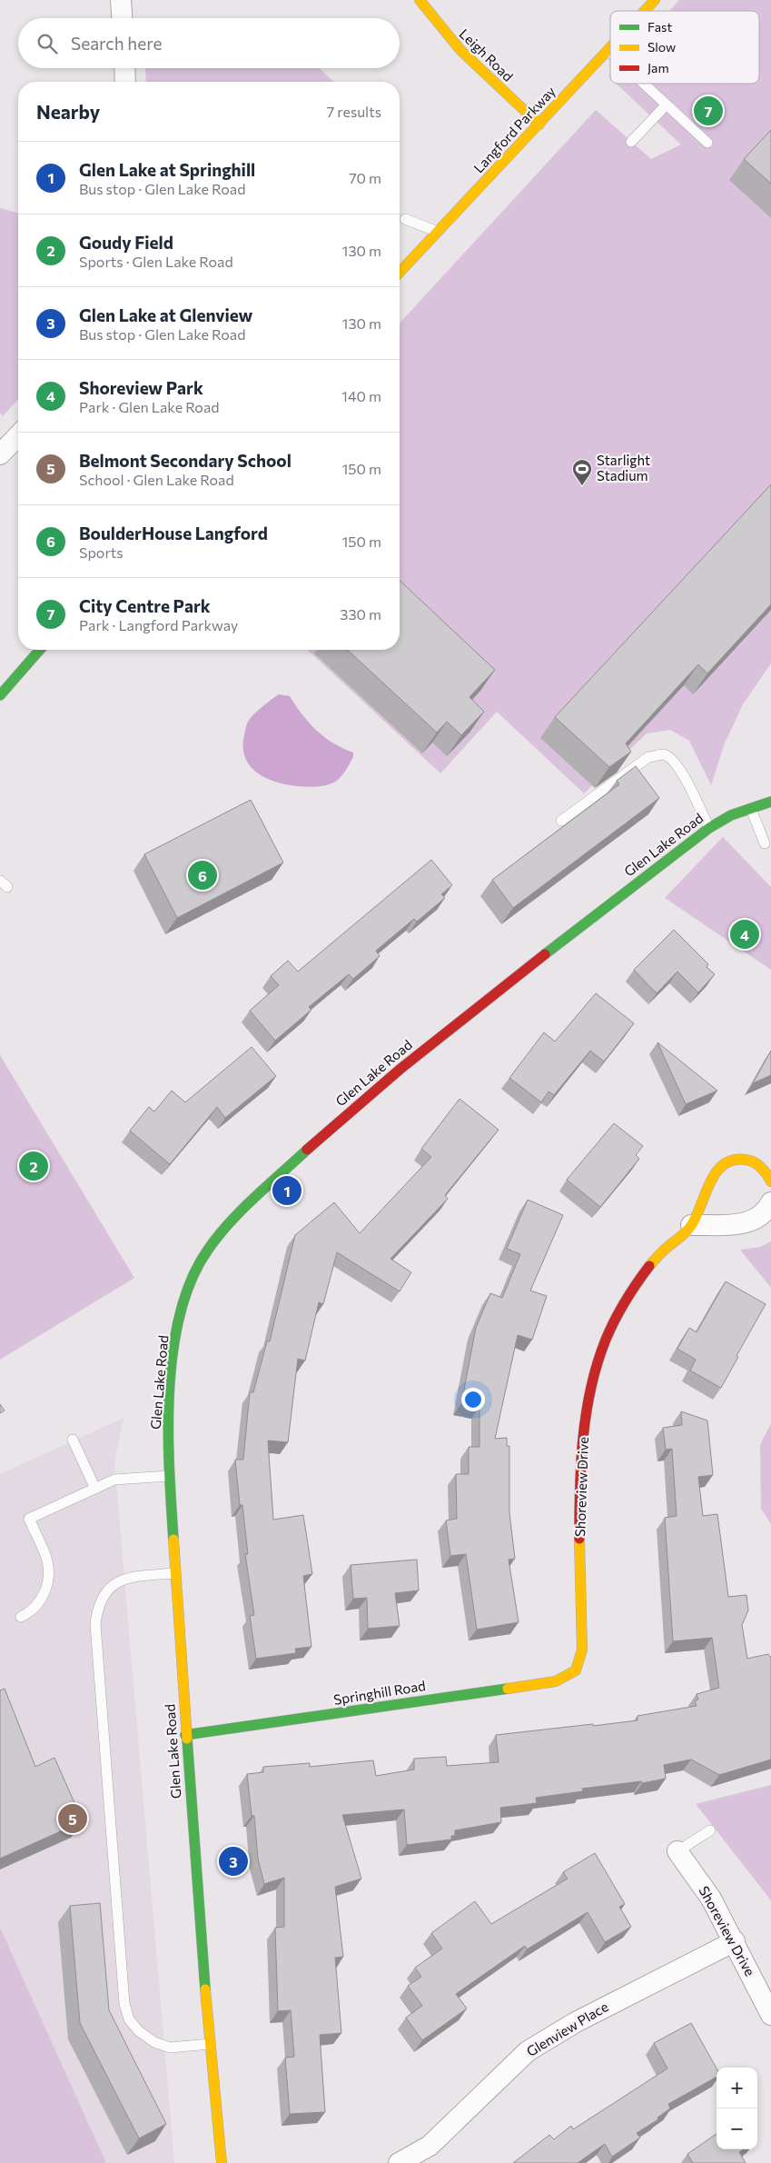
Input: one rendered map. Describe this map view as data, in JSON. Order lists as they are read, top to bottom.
{
  "streets": {
    "street": [
      "Leigh Road",
      "Langford Parkway",
      "Glen Lake Road",
      "Shoreview Drive",
      "Springhill Road",
      "Glenview Place"
    ]
  },
  "crossings": [
    ["Leigh Road", "Langford Parkway"],
    ["Glen Lake Road", "Springhill Road"],
    ["Shoreview Drive", "Springhill Road"],
    ["Shoreview Drive", "Glenview Place"]
  ],
  "places": {
    "sports": ["Starlight Stadium"]
  },
  "legend": ["Fast", "Slow", "Jam"],
  "page": {
    "search": "Search here",
    "heading": ["Nearby", "7 results"],
    "pins": [
      "7",
      "6",
      "4",
      "2",
      "1",
      "5",
      "3"
    ],
    "list": [
      {
        "mark": "1",
        "name": "Glen Lake at Springhill",
        "note": "Bus stop · Glen Lake Road",
        "value": "70 m"
      },
      {
        "mark": "2",
        "name": "Goudy Field",
        "note": "Sports · Glen Lake Road",
        "value": "130 m"
      },
      {
        "mark": "3",
        "name": "Glen Lake at Glenview",
        "note": "Bus stop · Glen Lake Road",
        "value": "130 m"
      },
      {
        "mark": "4",
        "name": "Shoreview Park",
        "note": "Park · Glen Lake Road",
        "value": "140 m"
      },
      {
        "mark": "5",
        "name": "Belmont Secondary School",
        "note": "School · Glen Lake Road",
        "value": "150 m"
      },
      {
        "mark": "6",
        "name": "BoulderHouse Langford",
        "note": "Sports",
        "value": "150 m"
      },
      {
        "mark": "7",
        "name": "City Centre Park",
        "note": "Park · Langford Parkway",
        "value": "330 m"
      }
    ],
    "map_buttons": ["+", "−"]
  }
}
